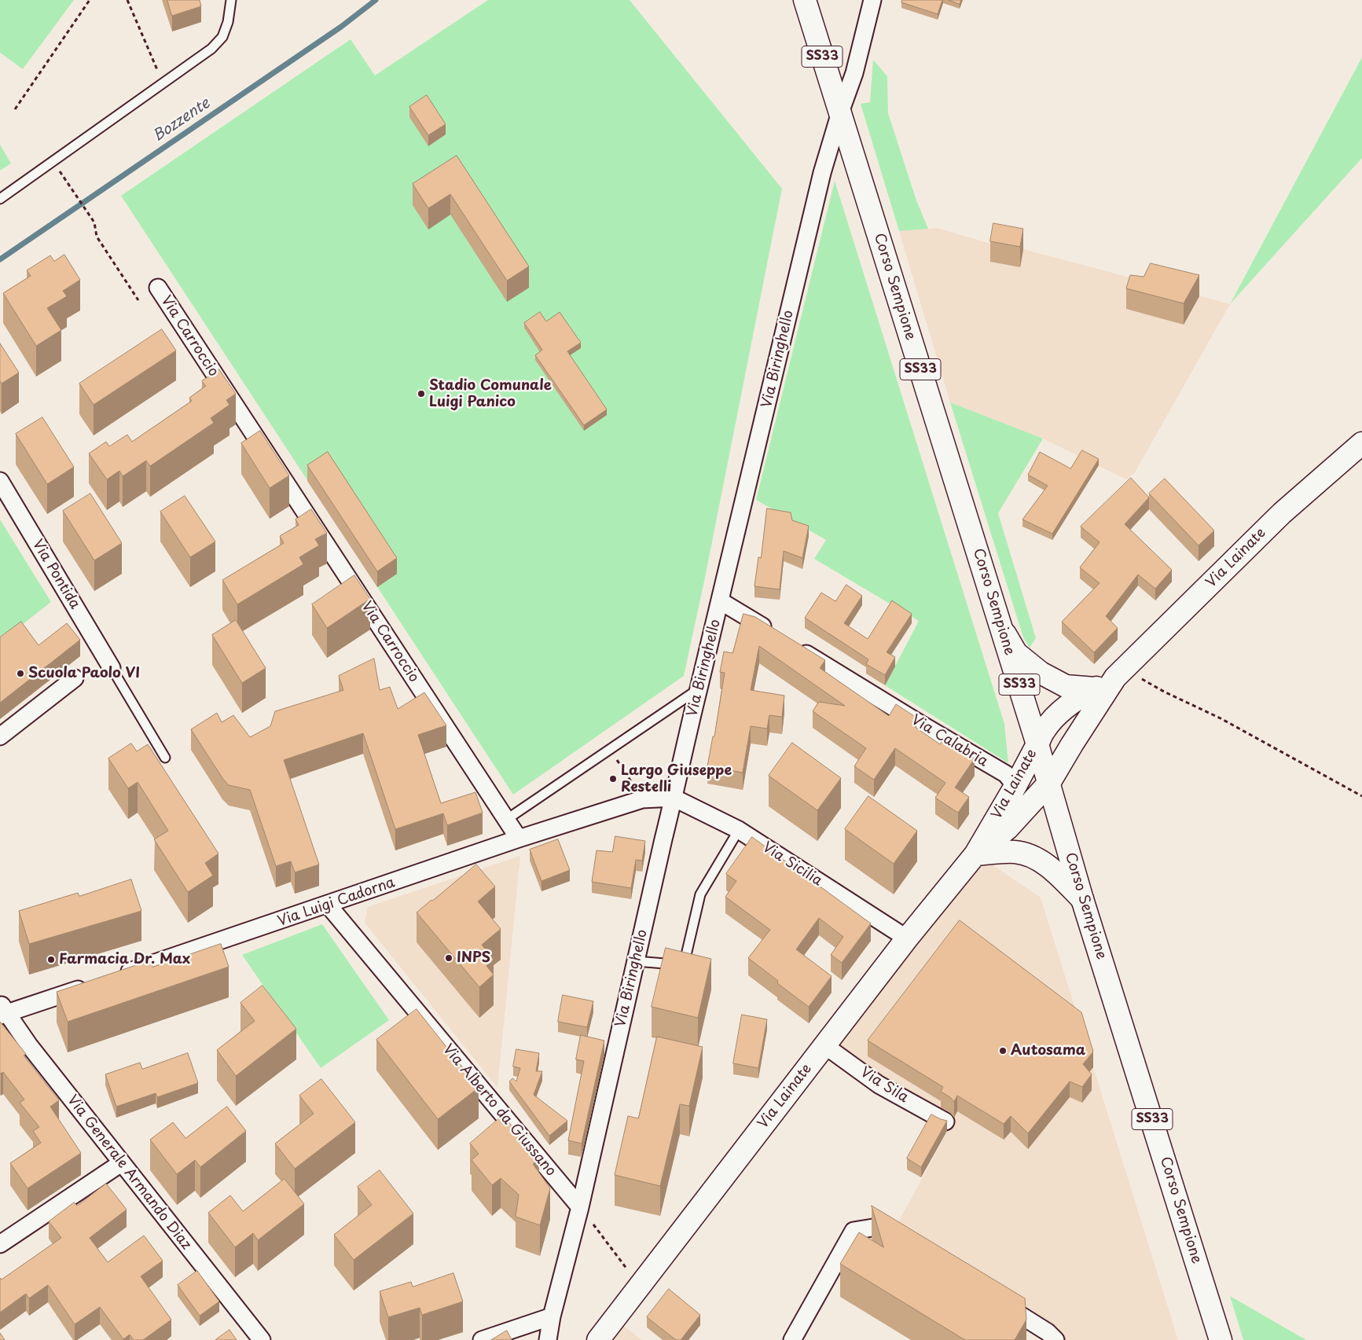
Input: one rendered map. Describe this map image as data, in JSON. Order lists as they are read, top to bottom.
{
  "streets": {
    "main road": ["SS33", "Corso Sempione", "Via Lainate"],
    "street": [
      "Via Carroccio",
      "Via Biringhello",
      "Via Pontida",
      "Via Calabria",
      "Via Sicilia",
      "Via Luigi Cadorna",
      "Via Sila",
      "Via Alberto da Giussano",
      "Via Generale Armando Diaz"
    ]
  },
  "crossings": [
    ["Corso Sempione", "Via Biringhello"],
    ["Corso Sempione", "Via Lainate"],
    ["Via Carroccio", "Via Luigi Cadorna"],
    ["Via Biringhello", "Via Sicilia"],
    ["Via Biringhello", "Via Luigi Cadorna"],
    ["Via Biringhello", "Via Alberto da Giussano"],
    ["Via Lainate", "Via Calabria"],
    ["Via Lainate", "Via Sicilia"],
    ["Via Lainate", "Via Sila"],
    ["Via Sicilia", "Via Luigi Cadorna"],
    ["Via Luigi Cadorna", "Via Alberto da Giussano"]
  ],
  "water": ["Bozzente"],
  "places": [
    "Stadio Comunale Luigi Panico",
    "Scuola Paolo VI",
    "Largo Giuseppe Restelli",
    "INPS",
    "Farmacia Dr. Max",
    "Autosama"
  ]
}
